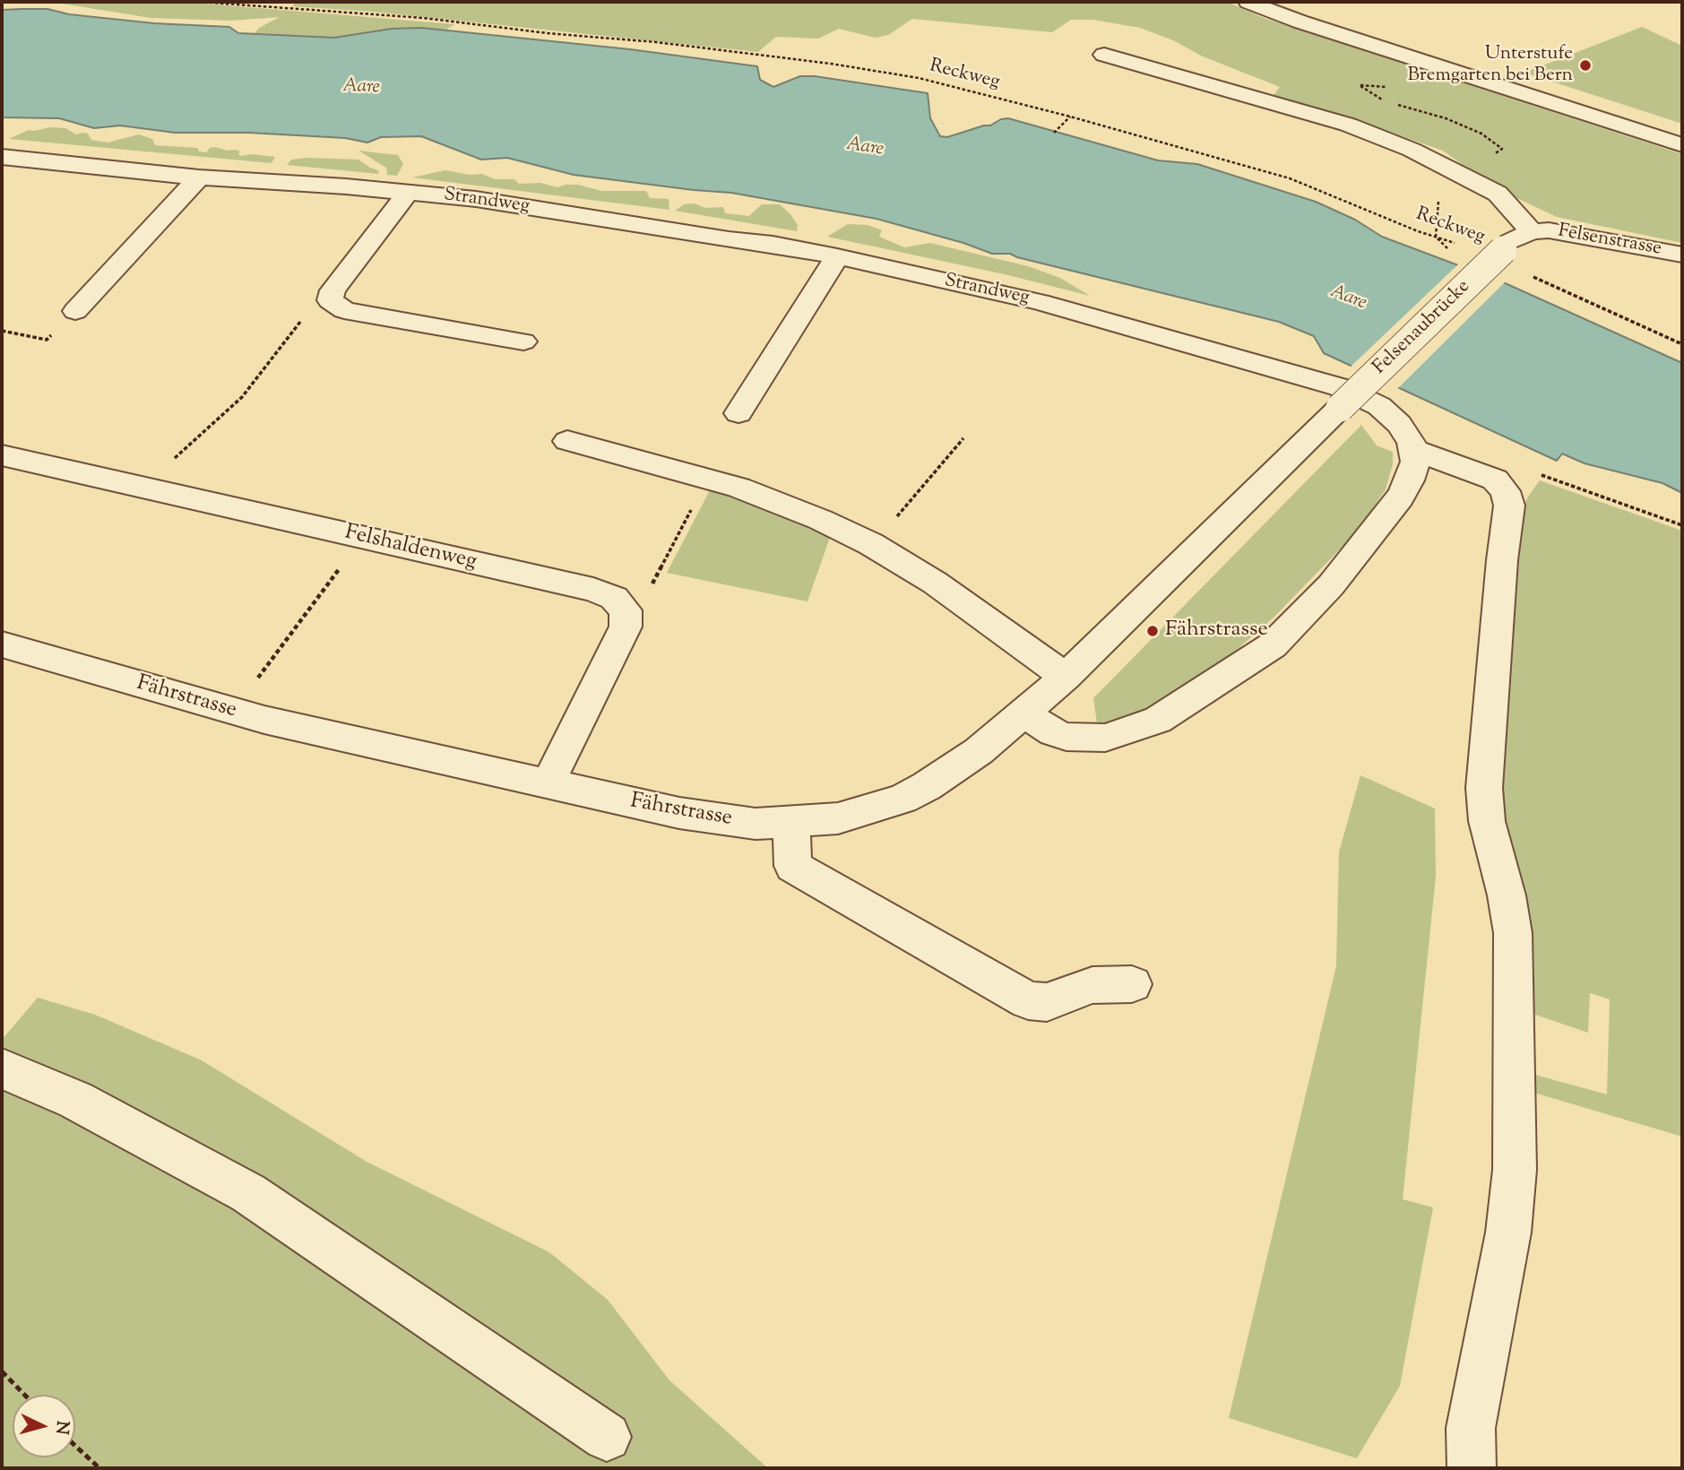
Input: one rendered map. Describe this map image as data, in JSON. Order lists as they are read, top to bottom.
{
  "streets": {
    "street": [
      "Strandweg",
      "Felsenstrasse",
      "Felsenaubrücke",
      "Felshaldenweg",
      "Fährstrasse"
    ],
    "path": ["Reckweg"]
  },
  "crossings": [
    ["Felsenstrasse", "Felsenaubrücke"],
    ["Felsenaubrücke", "Fährstrasse"]
  ],
  "water": ["Aare"],
  "places": ["Unterstufe Bremgarten bei Bern", "Fährstrasse"],
  "north": "right"
}
